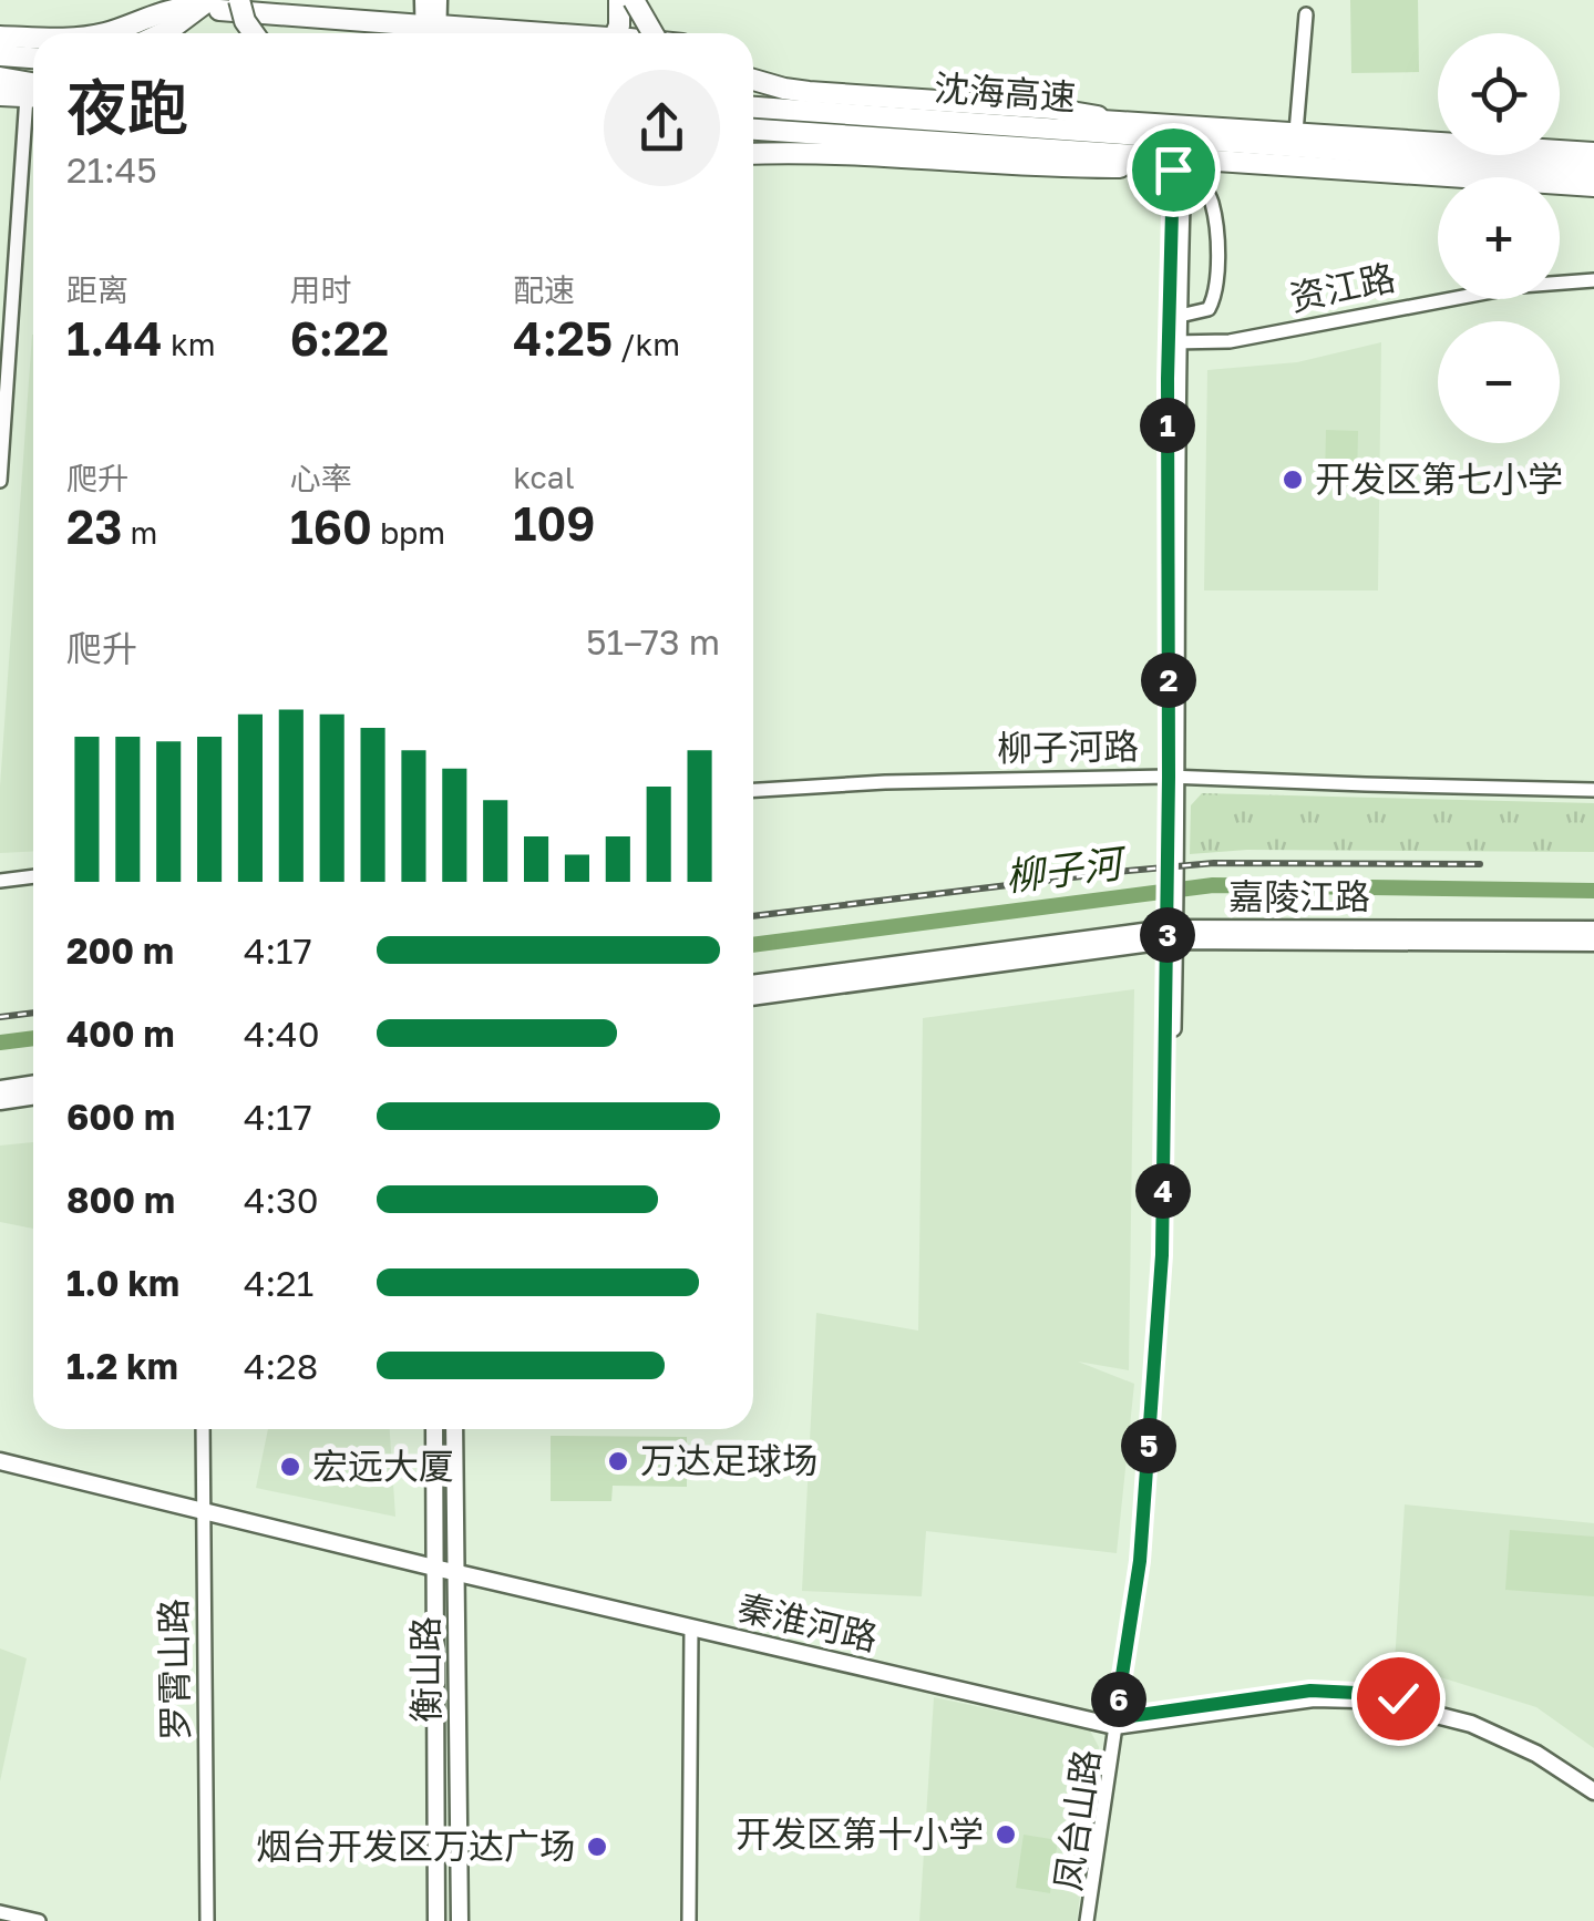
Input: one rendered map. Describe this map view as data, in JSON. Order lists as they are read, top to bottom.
{
  "streets": {
    "highway": ["沈海高速"],
    "main road": ["嘉陵江路", "秦淮河路", "衡山路"],
    "street": [
      "资江路",
      "柳子河路",
      "罗霄山路",
      "凤台山路"
    ]
  },
  "crossings": [
    ["资江路", "凤台山路"],
    ["柳子河路", "凤台山路"],
    ["嘉陵江路", "凤台山路"],
    ["秦淮河路", "罗霄山路"],
    ["秦淮河路", "衡山路"],
    ["秦淮河路", "凤台山路"]
  ],
  "water": ["柳子河"],
  "places": [
    "开发区第七小学",
    "万达足球场",
    "宏远大厦",
    "开发区第十小学",
    "烟台开发区万达广场"
  ],
  "page": {
    "map_buttons": ["+", "−"],
    "heading": ["夜跑", "21:45"],
    "stats": [
      ["距离", "1.44 km"],
      ["用时", "6:22"],
      ["配速", "4:25 /km"],
      ["爬升", "23 m"],
      ["心率", "160 bpm"],
      ["kcal", "109"]
    ],
    "pins": [
      "1",
      "2",
      "3",
      "4",
      "5",
      "6"
    ],
    "chart": ["爬升", "51–73 m"],
    "list": [
      {
        "name": "200 m",
        "note": "4:17"
      },
      {
        "name": "400 m",
        "note": "4:40"
      },
      {
        "name": "600 m",
        "note": "4:17"
      },
      {
        "name": "800 m",
        "note": "4:30"
      },
      {
        "name": "1.0 km",
        "note": "4:21"
      },
      {
        "name": "1.2 km",
        "note": "4:28"
      }
    ]
  }
}
